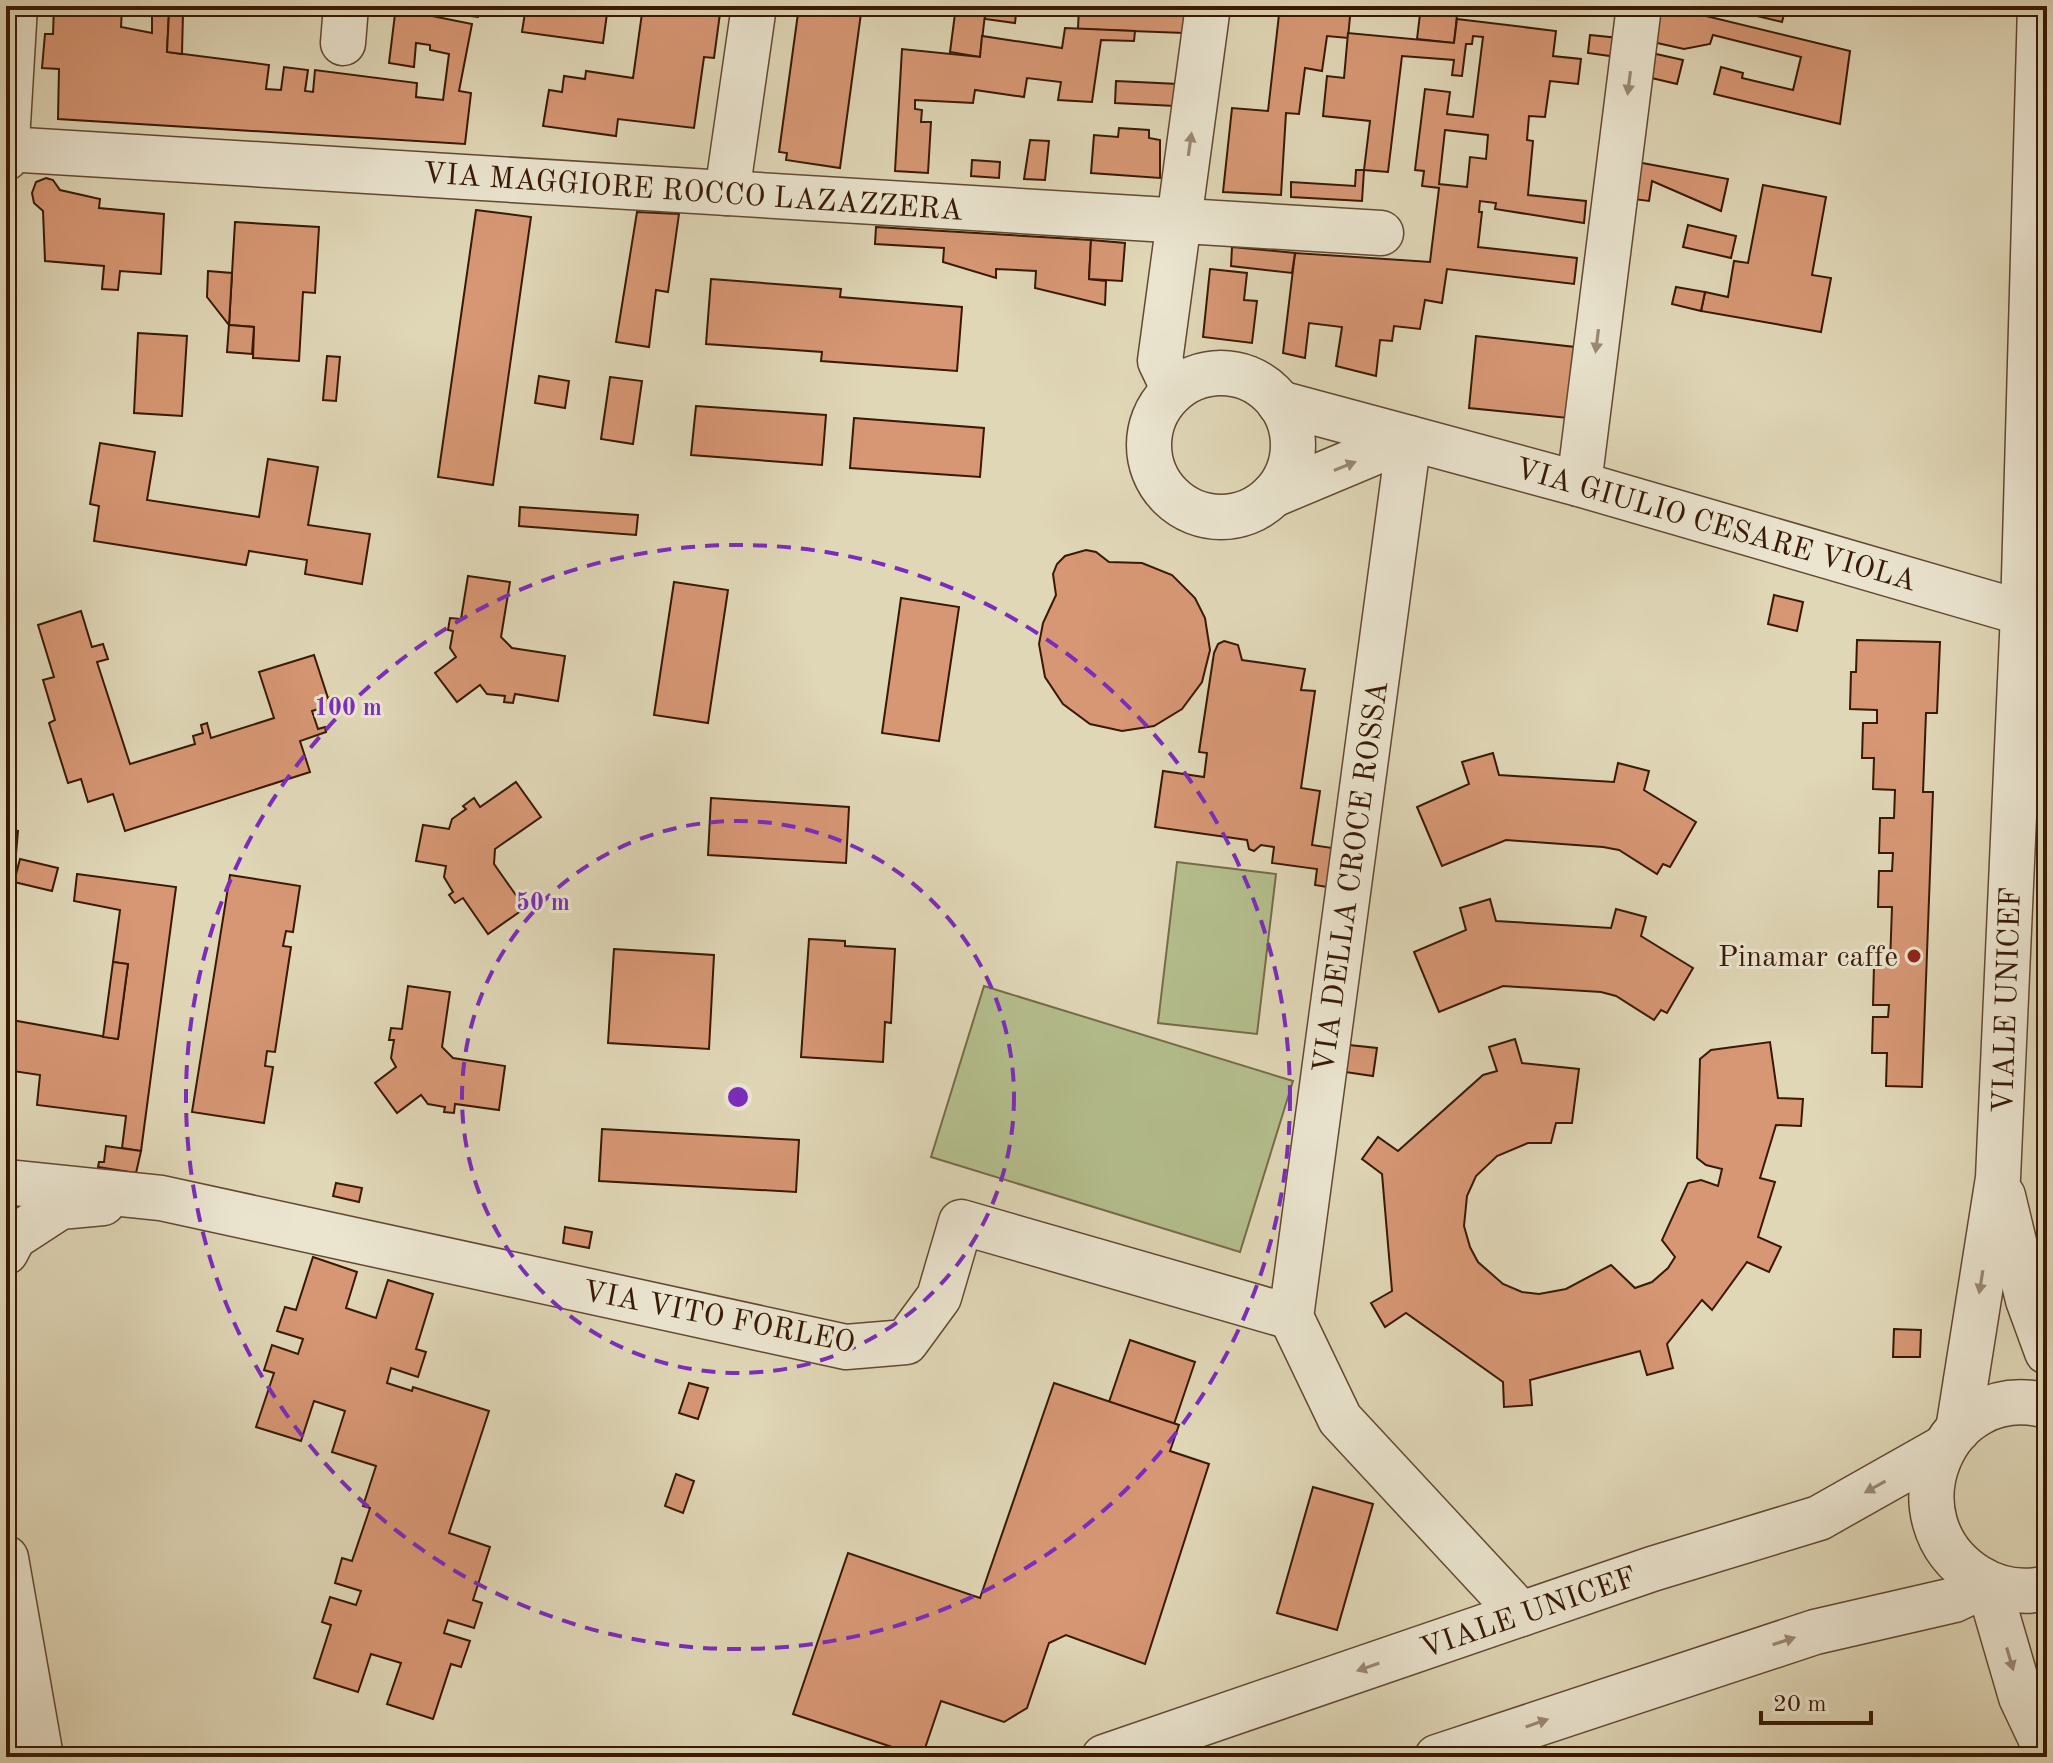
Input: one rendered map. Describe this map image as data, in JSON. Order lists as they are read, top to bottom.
{
  "streets": {
    "street": [
      "VIA MAGGIORE ROCCO LAZAZZERA",
      "VIA GIULIO CESARE VIOLA",
      "VIA DELLA CROCE ROSSA",
      "VIALE UNICEF",
      "VIA VITO FORLEO"
    ]
  },
  "crossings": [
    ["VIA GIULIO CESARE VIOLA", "VIA DELLA CROCE ROSSA"],
    ["VIA GIULIO CESARE VIOLA", "VIALE UNICEF"],
    ["VIA DELLA CROCE ROSSA", "VIA VITO FORLEO"]
  ],
  "places": ["Pinamar caffe"],
  "scale_bar": "20 m",
  "rings": ["100 m", "50 m"]
}
